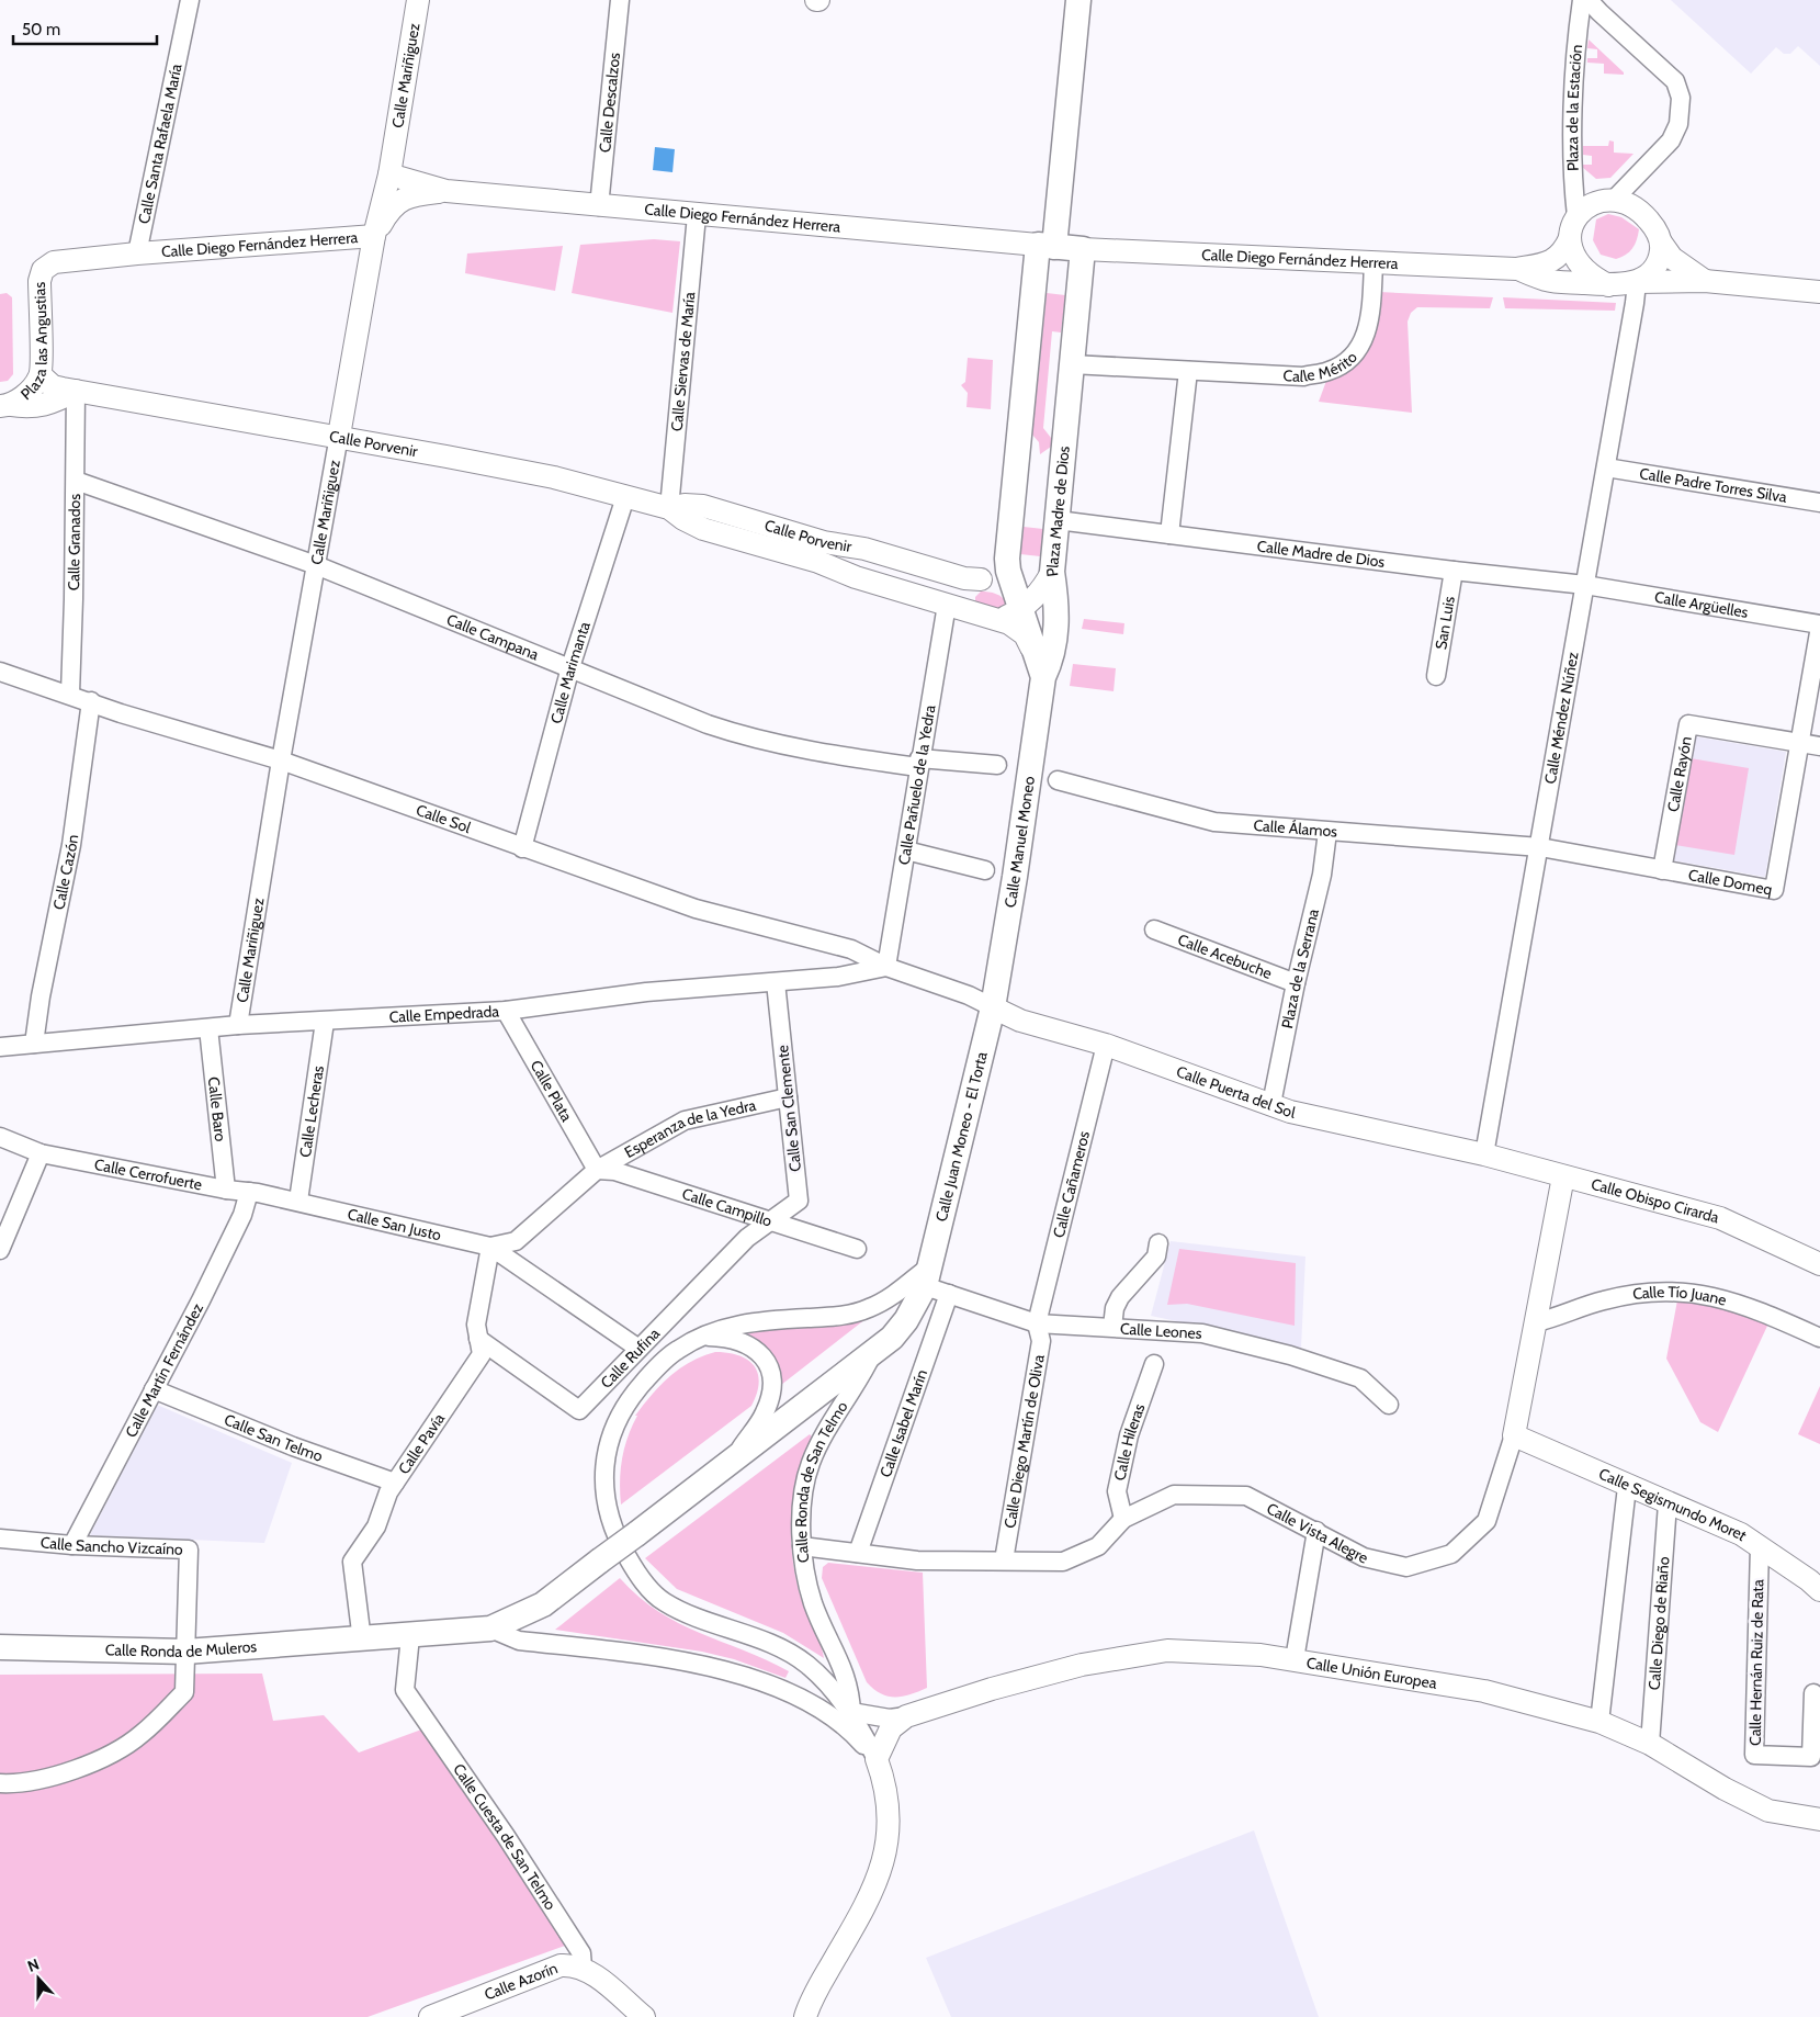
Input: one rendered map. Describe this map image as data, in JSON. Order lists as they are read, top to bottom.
{
  "streets": {
    "main road": [
      "Plaza Madre de Dios",
      "Calle Manuel Moneo",
      "Calle Juan Moneo - El Torta",
      "Calle Ronda de San Telmo",
      "Calle Ronda de Muleros"
    ],
    "street": [
      "Calle Mariñiguez",
      "Calle Descalzos",
      "Plaza de la Estación",
      "Calle Santa Rafaela María",
      "Calle Diego Fernández Herrera",
      "Plaza las Angustias",
      "Calle Mérito",
      "Calle Siervas de María",
      "Calle Porvenir",
      "Calle Padre Torres Silva",
      "Calle Granados",
      "Calle Madre de Dios",
      "Calle Argüelles",
      "San Luis",
      "Calle Campana",
      "Calle Marimanta",
      "Calle Méndez Núñez",
      "Calle Rayón",
      "Calle Pañuelo de la Yedra",
      "Calle Sol",
      "Calle Álamos",
      "Calle Cazón",
      "Calle Domeq",
      "Calle Acebuche",
      "Plaza de la Serrana",
      "Calle Empedrada",
      "Calle Plata",
      "Calle Puerta del Sol",
      "Calle Baro",
      "Calle San Clemente",
      "Calle Lecheras",
      "Esperanza de la Yedra",
      "Calle Cerrofuerte",
      "Calle Cañameros",
      "Calle Obispo Cirarda",
      "Calle Campillo",
      "Calle San Justo",
      "Calle Tío Juane",
      "Calle Leones",
      "Calle Rufina",
      "Calle Martín Fernández",
      "Calle Isabel Marín",
      "Calle San Telmo",
      "Calle Hileras",
      "Calle Diego Martín de Oliva",
      "Calle Pavía",
      "Calle Segismundo Moret",
      "Calle Vista Alegre",
      "Calle Sancho Vizcaíno",
      "Calle Diego de Riaño",
      "Calle Hernán Ruiz de Rata",
      "Calle Unión Europea",
      "Calle Cuesta de San Telmo",
      "Calle Azorín"
    ]
  },
  "crossings": [
    ["Calle Mariñiguez", "Calle Diego Fernández Herrera"],
    ["Calle Mariñiguez", "Calle Porvenir"],
    ["Calle Mariñiguez", "Calle Campana"],
    ["Calle Mariñiguez", "Calle Sol"],
    ["Calle Mariñiguez", "Calle Empedrada"],
    ["Calle Descalzos", "Calle Diego Fernández Herrera"],
    ["Plaza de la Estación", "Calle Diego Fernández Herrera"],
    ["Plaza de la Estación", "Calle Méndez Núñez"],
    ["Calle Santa Rafaela María", "Calle Diego Fernández Herrera"],
    ["Calle Diego Fernández Herrera", "Plaza las Angustias"],
    ["Calle Diego Fernández Herrera", "Calle Mérito"],
    ["Calle Diego Fernández Herrera", "Calle Siervas de María"],
    ["Calle Diego Fernández Herrera", "Plaza Madre de Dios"],
    ["Calle Diego Fernández Herrera", "Calle Méndez Núñez"],
    ["Plaza las Angustias", "Calle Porvenir"],
    ["Calle Mérito", "Plaza Madre de Dios"],
    ["Calle Siervas de María", "Calle Porvenir"],
    ["Calle Porvenir", "Calle Granados"],
    ["Calle Porvenir", "Calle Marimanta"],
    ["Calle Porvenir", "Calle Pañuelo de la Yedra"],
    ["Calle Porvenir", "Calle Manuel Moneo"],
    ["Calle Padre Torres Silva", "Calle Méndez Núñez"],
    ["Plaza Madre de Dios", "Calle Madre de Dios"],
    ["Calle Granados", "Calle Campana"],
    ["Calle Granados", "Calle Sol"],
    ["Calle Madre de Dios", "Calle Argüelles"],
    ["Calle Madre de Dios", "San Luis"],
    ["Calle Madre de Dios", "Calle Méndez Núñez"],
    ["Calle Argüelles", "Calle Méndez Núñez"],
    ["Calle Campana", "Calle Marimanta"],
    ["Calle Campana", "Calle Pañuelo de la Yedra"],
    ["Calle Marimanta", "Calle Sol"],
    ["Calle Méndez Núñez", "Calle Álamos"],
    ["Calle Méndez Núñez", "Calle Domeq"],
    ["Calle Méndez Núñez", "Calle Puerta del Sol"],
    ["Calle Méndez Núñez", "Calle Obispo Cirarda"],
    ["Calle Rayón", "Calle Domeq"],
    ["Calle Pañuelo de la Yedra", "Calle Sol"],
    ["Calle Pañuelo de la Yedra", "Calle Empedrada"],
    ["Calle Sol", "Calle Manuel Moneo"],
    ["Calle Sol", "Calle Cazón"],
    ["Calle Sol", "Calle Empedrada"],
    ["Calle Sol", "Calle Puerta del Sol"],
    ["Calle Sol", "Calle Juan Moneo - El Torta"],
    ["Calle Álamos", "Calle Domeq"],
    ["Calle Álamos", "Plaza de la Serrana"],
    ["Calle Manuel Moneo", "Calle Puerta del Sol"],
    ["Calle Manuel Moneo", "Calle Juan Moneo - El Torta"],
    ["Calle Cazón", "Calle Empedrada"],
    ["Calle Acebuche", "Plaza de la Serrana"],
    ["Plaza de la Serrana", "Calle Puerta del Sol"],
    ["Calle Empedrada", "Calle Plata"],
    ["Calle Empedrada", "Calle Baro"],
    ["Calle Empedrada", "Calle San Clemente"],
    ["Calle Empedrada", "Calle Lecheras"],
    ["Calle Plata", "Esperanza de la Yedra"],
    ["Calle Plata", "Calle Campillo"],
    ["Calle Plata", "Calle San Justo"],
    ["Calle Puerta del Sol", "Calle Juan Moneo - El Torta"],
    ["Calle Puerta del Sol", "Calle Cañameros"],
    ["Calle Puerta del Sol", "Calle Obispo Cirarda"],
    ["Calle Baro", "Calle Cerrofuerte"],
    ["Calle San Clemente", "Esperanza de la Yedra"],
    ["Calle San Clemente", "Calle Campillo"],
    ["Calle San Clemente", "Calle Rufina"],
    ["Calle Lecheras", "Calle Cerrofuerte"],
    ["Calle Lecheras", "Calle San Justo"],
    ["Esperanza de la Yedra", "Calle Campillo"],
    ["Esperanza de la Yedra", "Calle San Justo"],
    ["Calle Juan Moneo - El Torta", "Calle Leones"],
    ["Calle Juan Moneo - El Torta", "Calle Ronda de San Telmo"],
    ["Calle Cerrofuerte", "Calle San Justo"],
    ["Calle Cerrofuerte", "Calle Martín Fernández"],
    ["Calle Cañameros", "Calle Leones"],
    ["Calle Cañameros", "Calle Diego Martín de Oliva"],
    ["Calle Obispo Cirarda", "Calle Vista Alegre"],
    ["Calle Campillo", "Calle San Justo"],
    ["Calle Campillo", "Calle Rufina"],
    ["Calle San Justo", "Calle Rufina"],
    ["Calle San Justo", "Calle Pavía"],
    ["Calle Tío Juane", "Calle Vista Alegre"],
    ["Calle Leones", "Calle Isabel Marín"],
    ["Calle Leones", "Calle Diego Martín de Oliva"],
    ["Calle Leones", "Calle Ronda de San Telmo"],
    ["Calle Rufina", "Calle Pavía"],
    ["Calle Martín Fernández", "Calle San Telmo"],
    ["Calle Martín Fernández", "Calle Sancho Vizcaíno"],
    ["Calle Isabel Marín", "Calle Vista Alegre"],
    ["Calle San Telmo", "Calle Pavía"],
    ["Calle Hileras", "Calle Vista Alegre"],
    ["Calle Diego Martín de Oliva", "Calle Vista Alegre"],
    ["Calle Pavía", "Calle Ronda de San Telmo"],
    ["Calle Pavía", "Calle Ronda de Muleros"],
    ["Calle Ronda de San Telmo", "Calle Vista Alegre"],
    ["Calle Ronda de San Telmo", "Calle Ronda de Muleros"],
    ["Calle Ronda de San Telmo", "Calle Unión Europea"],
    ["Calle Ronda de San Telmo", "Calle Cuesta de San Telmo"],
    ["Calle Segismundo Moret", "Calle Vista Alegre"],
    ["Calle Segismundo Moret", "Calle Diego de Riaño"],
    ["Calle Segismundo Moret", "Calle Hernán Ruiz de Rata"],
    ["Calle Sancho Vizcaíno", "Calle Ronda de Muleros"],
    ["Calle Diego de Riaño", "Calle Unión Europea"],
    ["Calle Cuesta de San Telmo", "Calle Azorín"]
  ],
  "scale_bar": "50 m",
  "north": "top"
}
